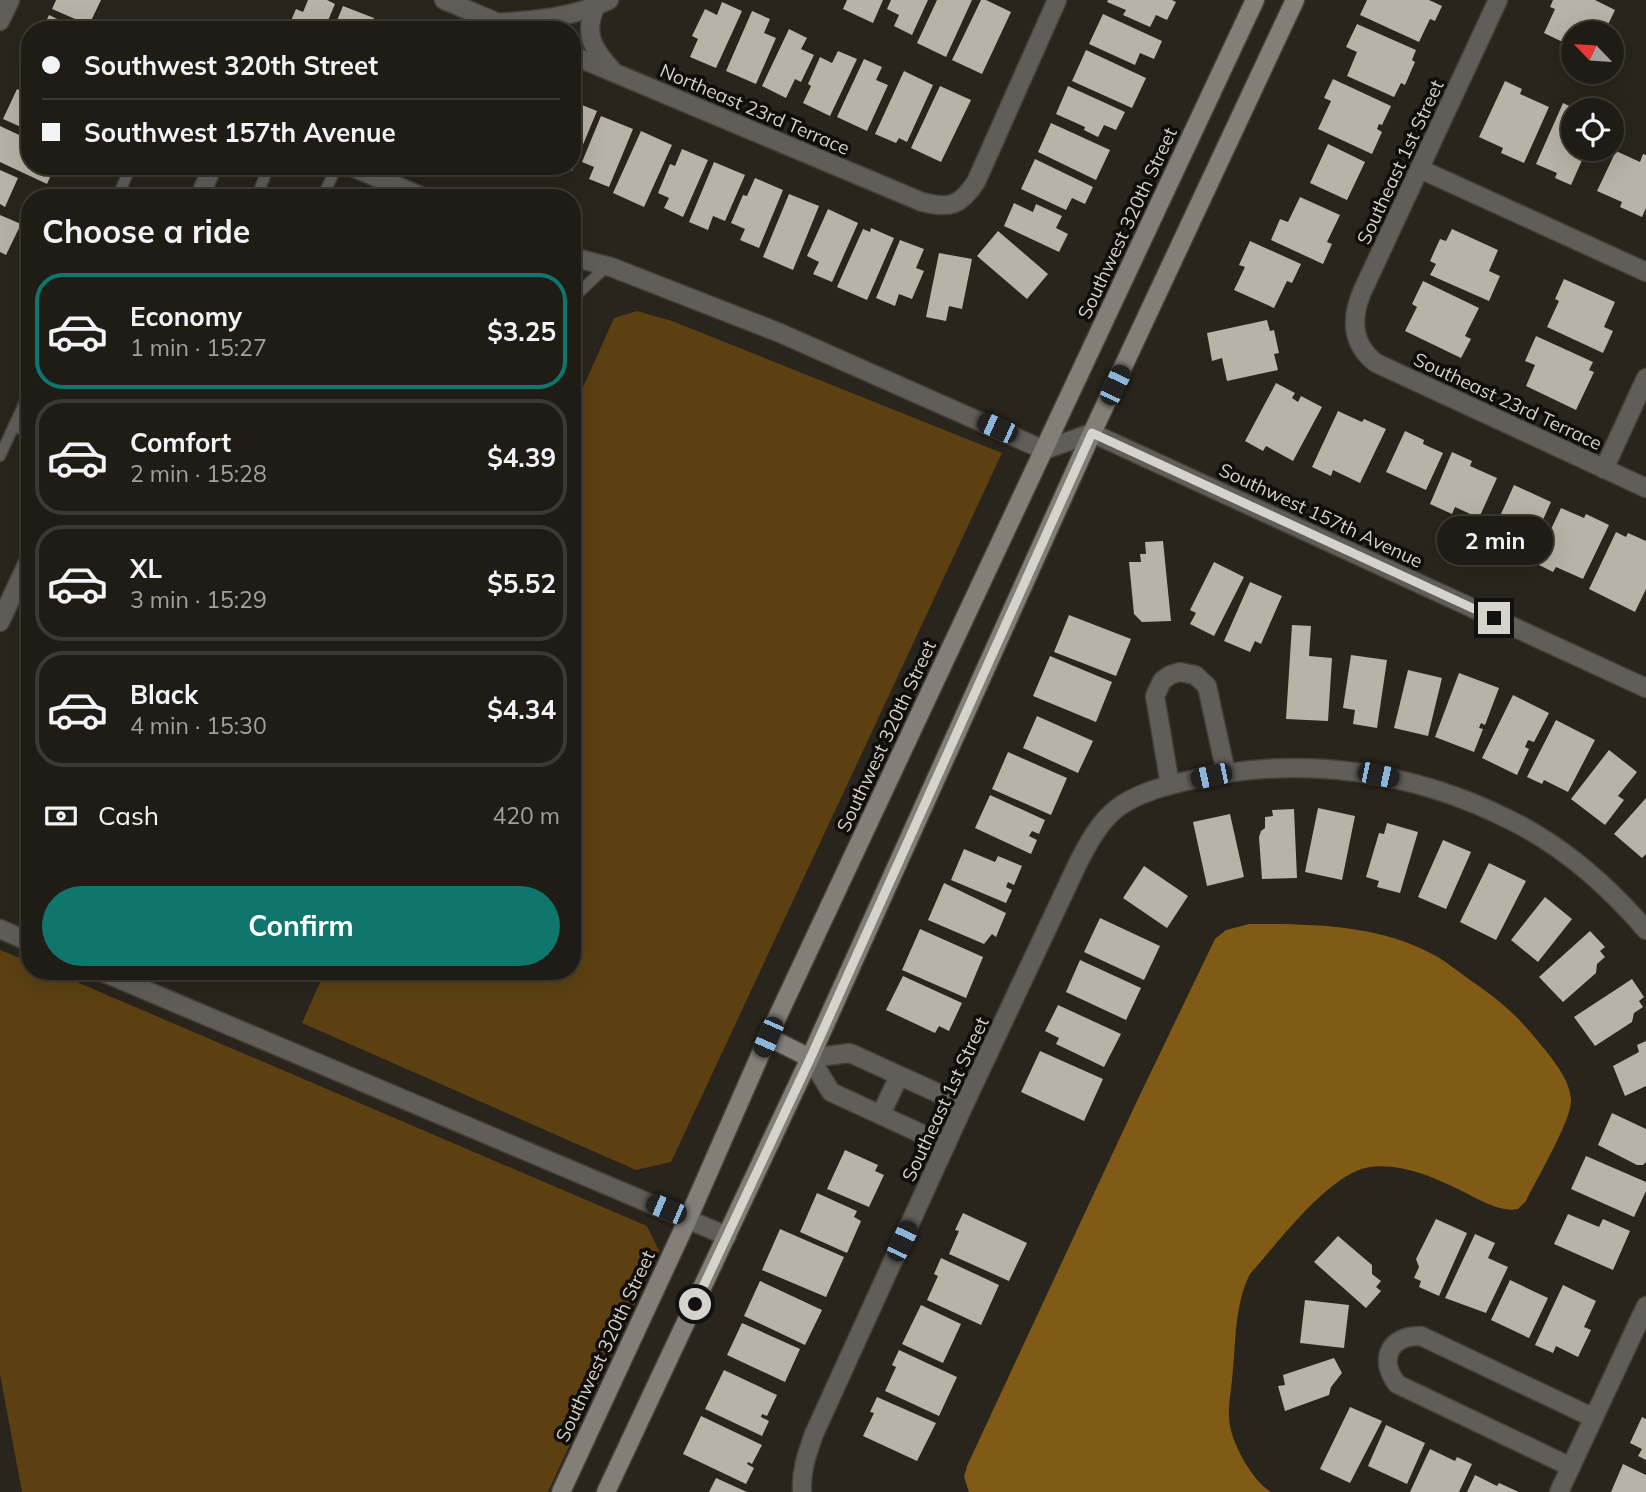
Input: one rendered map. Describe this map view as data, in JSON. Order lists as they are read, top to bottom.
{
  "streets": {
    "street": [
      "Northeast 23rd Terrace",
      "Southeast 1st Street",
      "Southwest 320th Street",
      "Southeast 23rd Terrace",
      "Southwest 157th Avenue"
    ]
  },
  "crossings": [
    ["Southeast 1st Street", "Southeast 23rd Terrace"]
  ],
  "north": "top left",
  "page": {
    "banner": ["Southwest 320th Street", "Southwest 157th Avenue"],
    "heading": "Choose a ride",
    "list": [
      {
        "name": "Economy",
        "note": "1 min · 15:27",
        "value": "$3.25"
      },
      {
        "name": "Comfort",
        "note": "2 min · 15:28",
        "value": "$4.39"
      },
      {
        "name": "XL",
        "note": "3 min · 15:29",
        "value": "$5.52"
      },
      {
        "name": "Black",
        "note": "4 min · 15:30",
        "value": "$4.34"
      }
    ],
    "bubble": "2 min",
    "pay": ["Cash", "420 m"],
    "buttons": "Confirm"
  }
}
